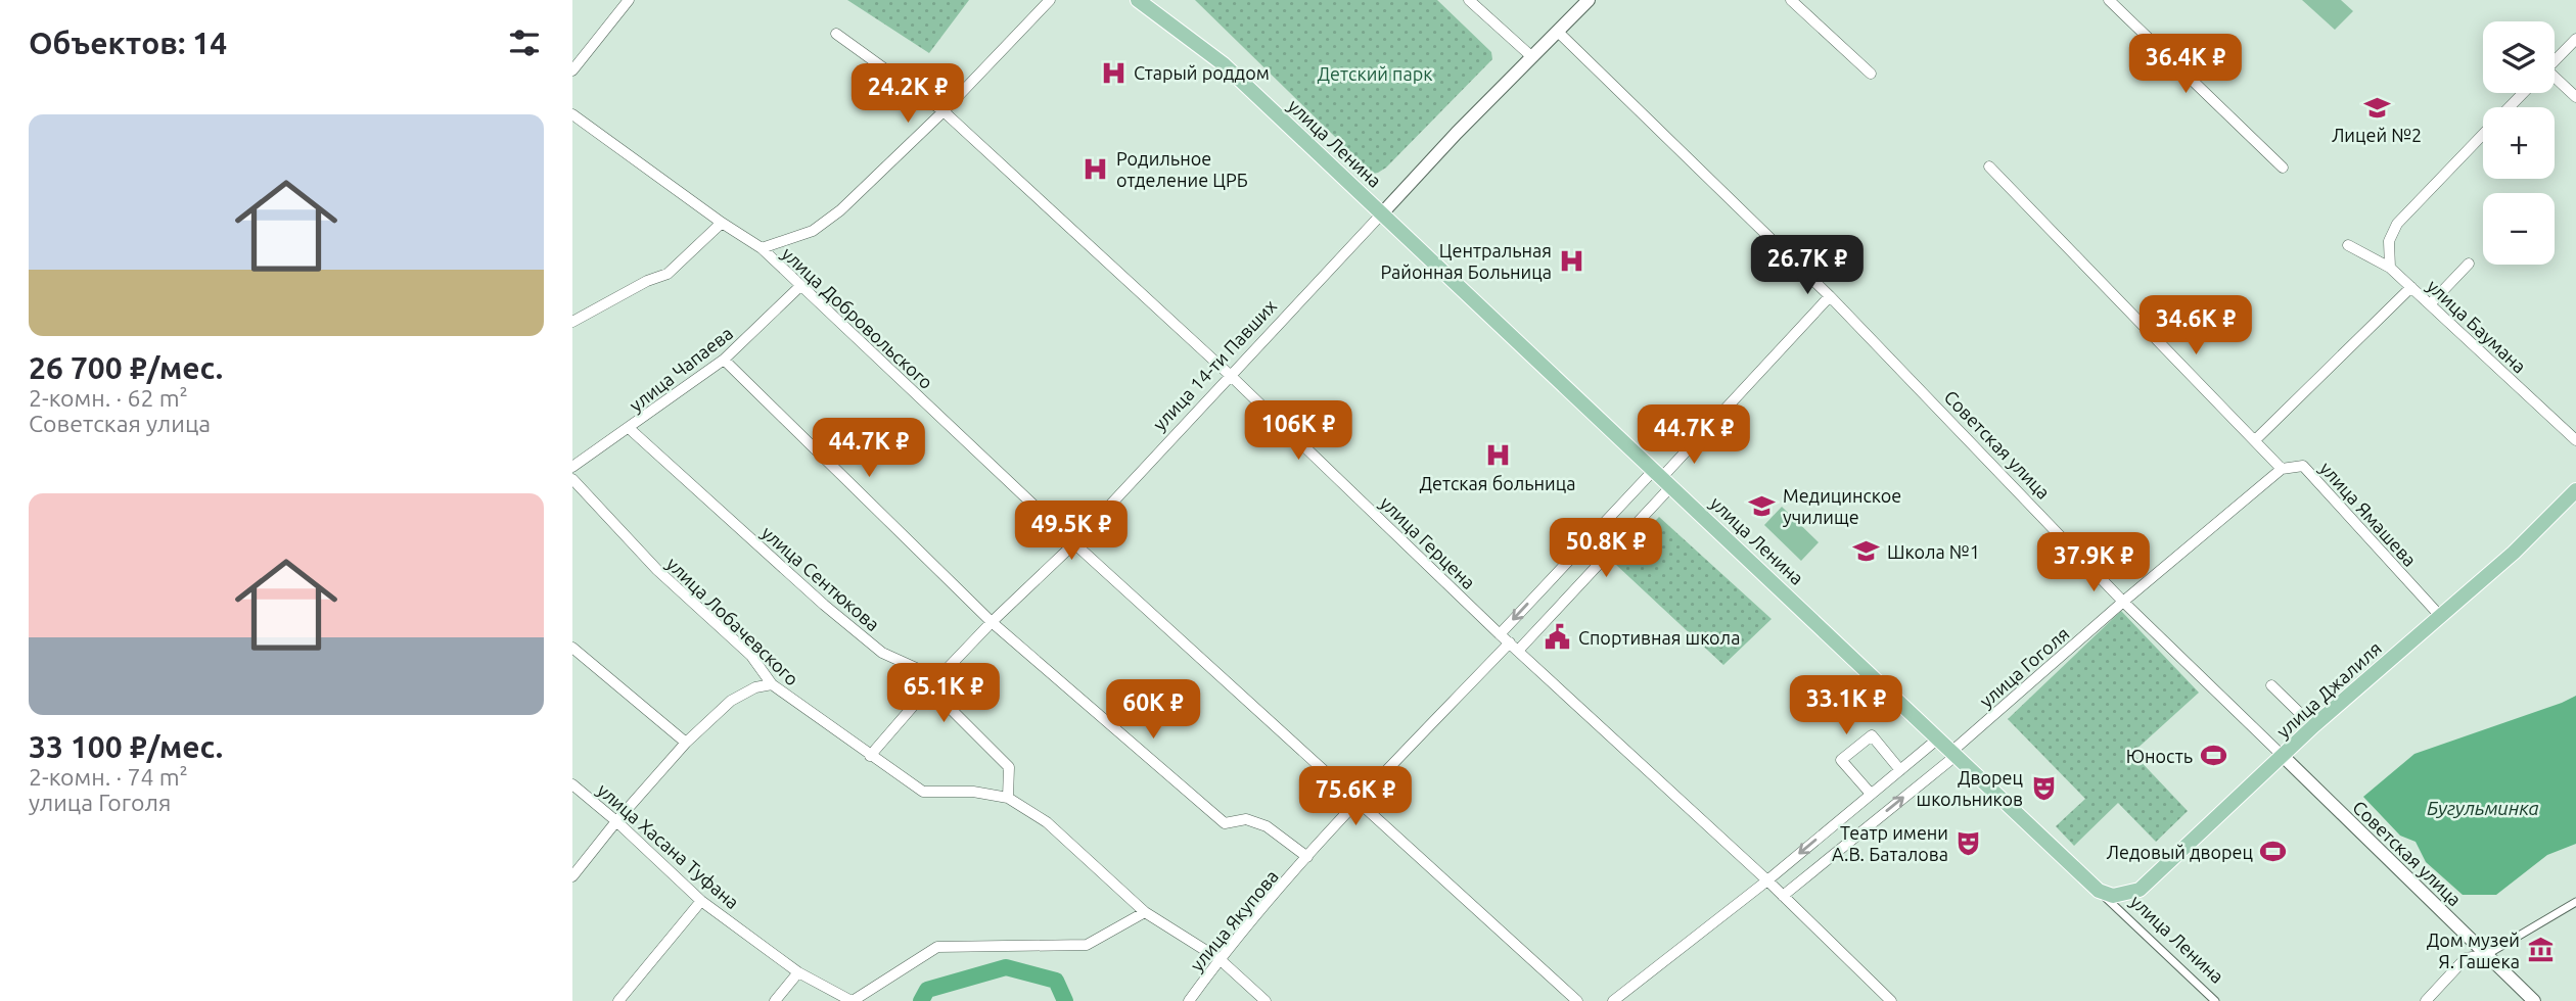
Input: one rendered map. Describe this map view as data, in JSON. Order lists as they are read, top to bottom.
{
  "streets": {
    "main road": ["улица Ленина", "улица Джалиля"],
    "street": [
      "улица Добровольского",
      "улица Баумана",
      "улица 14-ти Павших",
      "улица Чапаева",
      "Советская улица",
      "улица Ямашева",
      "улица Герцена",
      "улица Сентюкова",
      "улица Лобачевского",
      "улица Гоголя",
      "улица Хасана Туфана",
      "улица Якупова"
    ]
  },
  "crossings": [
    ["улица Ленина", "улица 14-ти Павших"],
    ["улица Ленина", "улица Гоголя"],
    ["улица Ленина", "улица Джалиля"],
    ["улица Добровольского", "улица 14-ти Павших"],
    ["улица Добровольского", "улица Чапаева"],
    ["улица Добровольского", "улица Якупова"],
    ["улица 14-ти Павших", "Советская улица"],
    ["улица 14-ти Павших", "улица Герцена"],
    ["улица 14-ти Павших", "улица Сентюкова"],
    ["улица 14-ти Павших", "улица Лобачевского"],
    ["улица Чапаева", "улица Сентюкова"],
    ["Советская улица", "улица Гоголя"],
    ["Советская улица", "улица Джалиля"],
    ["улица Ямашева", "улица Гоголя"],
    ["улица Ямашева", "улица Джалиля"],
    ["улица Герцена", "улица Гоголя"],
    ["улица Герцена", "улица Якупова"],
    ["улица Сентюкова", "улица Лобачевского"]
  ],
  "water": ["Бугульминка"],
  "parks": ["Детский парк"],
  "places": {
    "hospital": [
      "Старый роддом",
      "Родильное отделение ЦРБ",
      "Центральная Районная Больница",
      "Детская больница"
    ],
    "school or university": ["Лицей №2", "Медицинское училище", "Школа №1"],
    "public building": ["Спортивная школа"],
    "sports": ["Юность", "Ледовый дворец"],
    "theatre": ["Дворец школьников", "Театр имени А.В. Баталова"],
    "museum": ["Дом музей Я. Гашека"]
  },
  "page": {
    "heading": "Объектов: 14",
    "map_buttons": ["+", "−"],
    "price": [
      "36.4K ₽",
      "24.2K ₽",
      "26.7K ₽",
      "34.6K ₽",
      "106K ₽",
      "44.7K ₽",
      "44.7K ₽",
      "49.5K ₽",
      "50.8K ₽",
      "37.9K ₽",
      "65.1K ₽",
      "33.1K ₽",
      "60K ₽",
      "75.6K ₽"
    ],
    "list": [
      {
        "name": "26 700 ₽/мес.",
        "note": "2-комн. · 62 m² · Советская улица"
      },
      {
        "name": "33 100 ₽/мес.",
        "note": "2-комн. · 74 m² · улица Гоголя"
      }
    ]
  }
}
